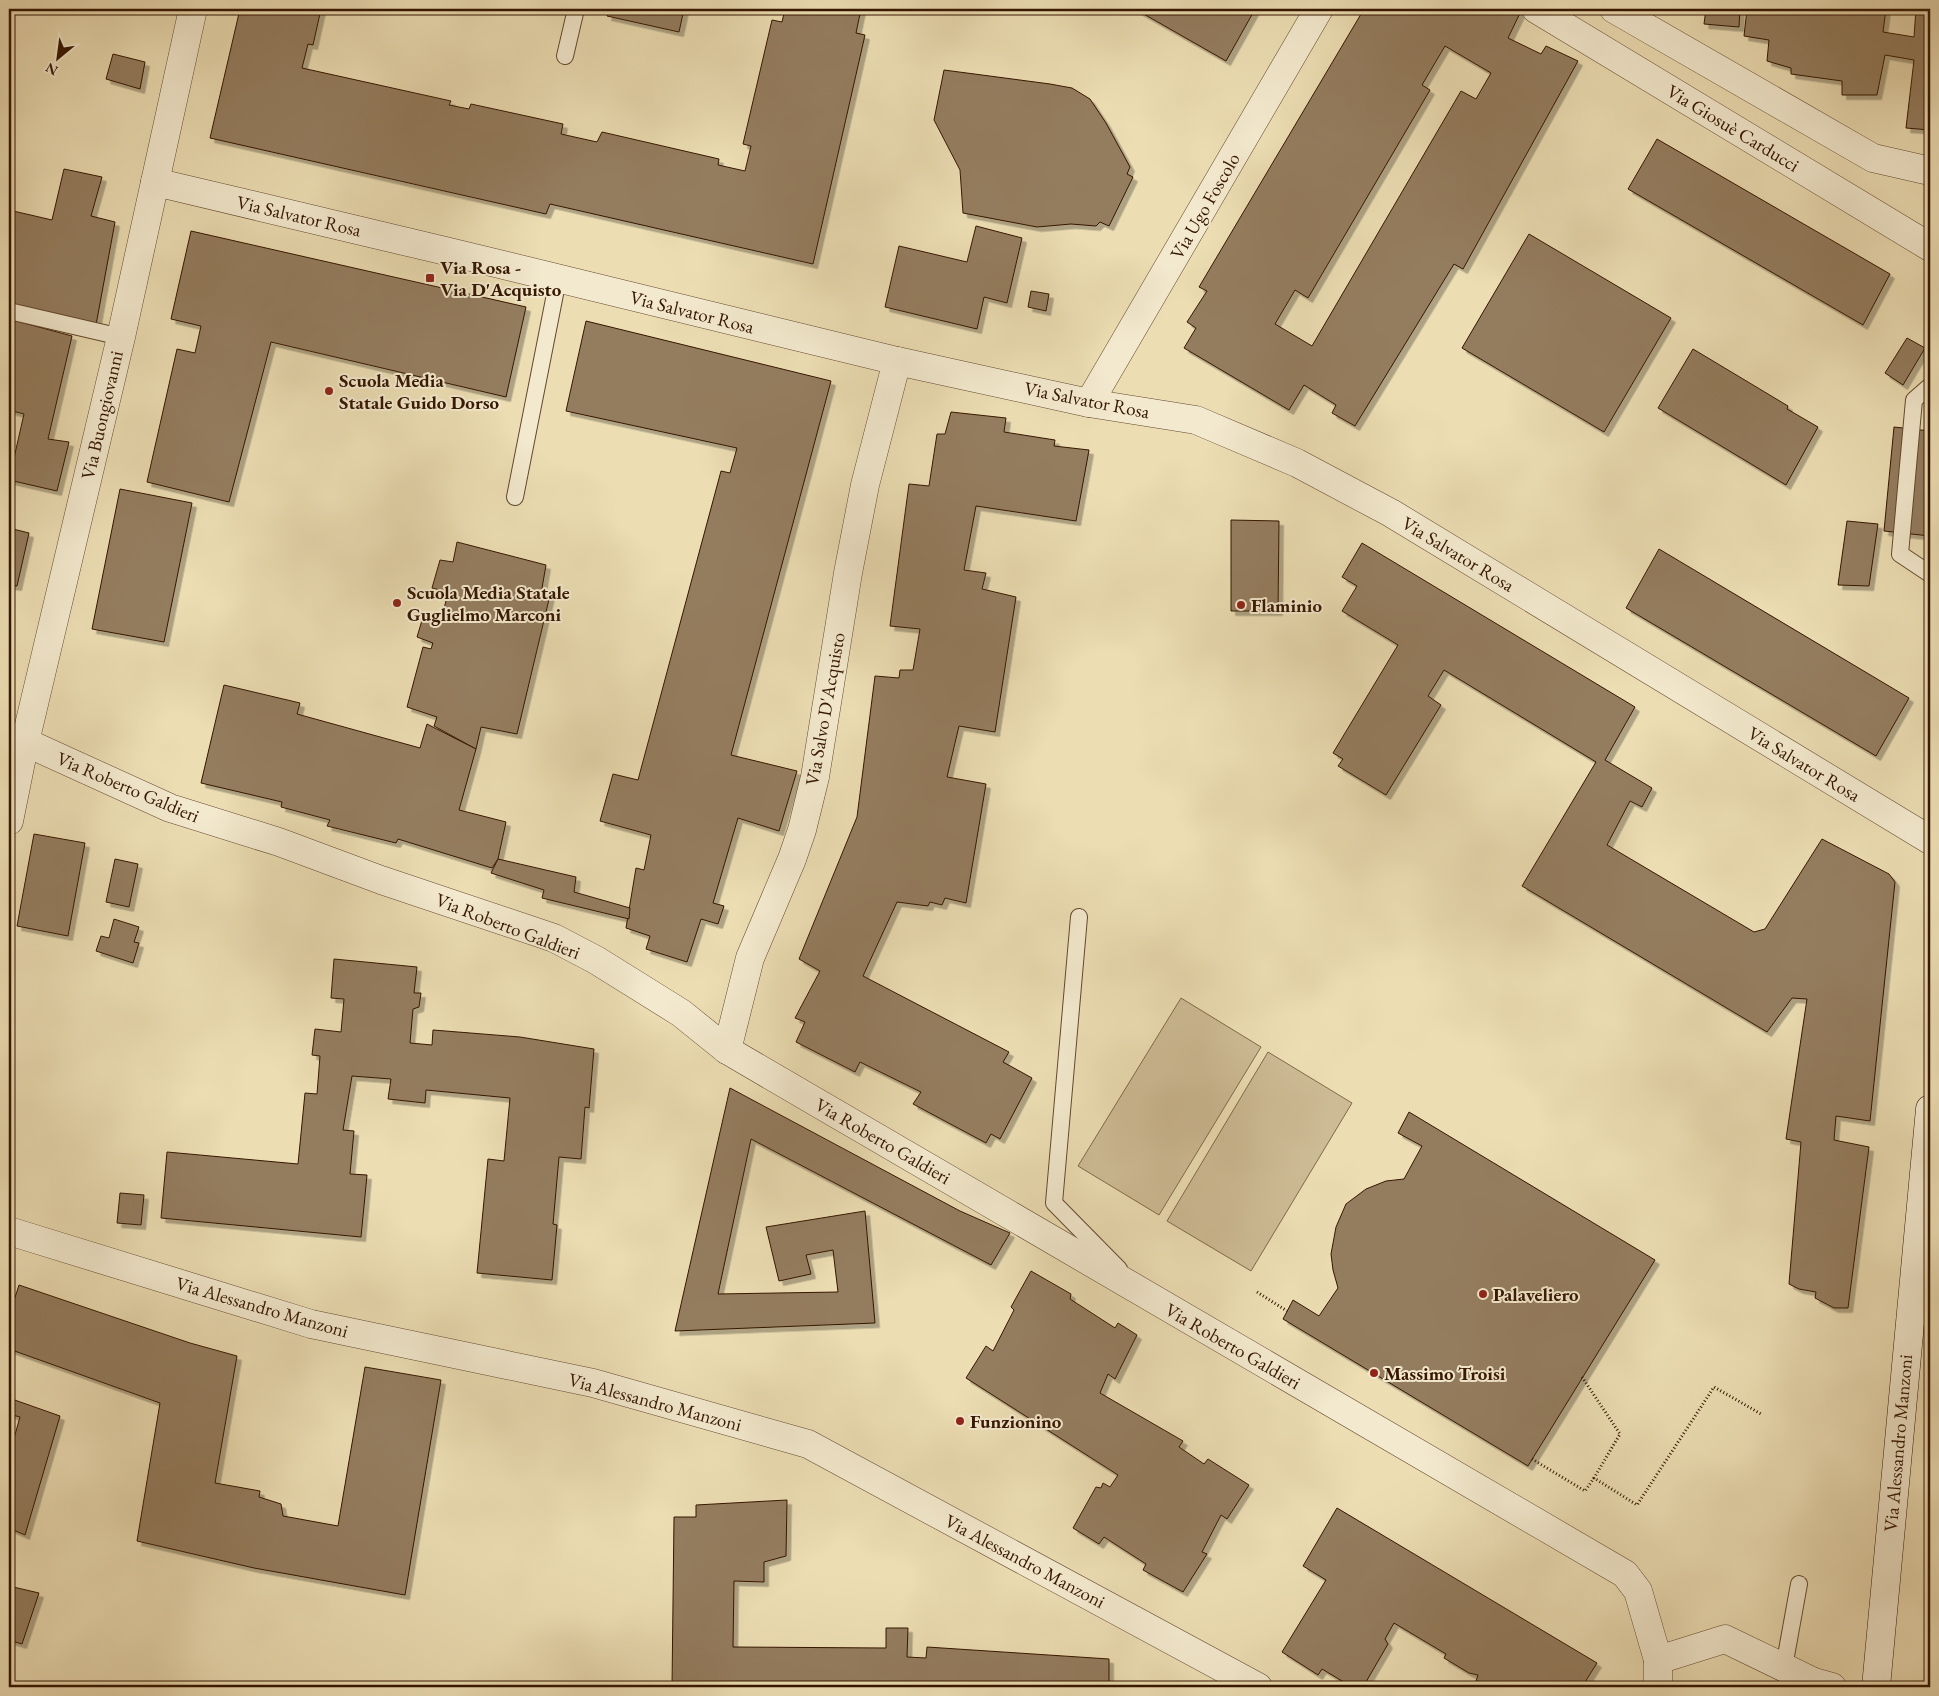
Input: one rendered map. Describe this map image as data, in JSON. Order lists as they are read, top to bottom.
{
  "streets": {
    "street": [
      "Via Giosuè Carducci",
      "Via Ugo Foscolo",
      "Via Salvator Rosa",
      "Via Buongiovanni",
      "Via Salvo D'Acquisto",
      "Via Roberto Galdieri",
      "Via Alessandro Manzoni"
    ]
  },
  "crossings": [
    ["Via Ugo Foscolo", "Via Salvator Rosa"],
    ["Via Salvator Rosa", "Via Buongiovanni"],
    ["Via Salvator Rosa", "Via Salvo D'Acquisto"],
    ["Via Buongiovanni", "Via Roberto Galdieri"],
    ["Via Salvo D'Acquisto", "Via Roberto Galdieri"]
  ],
  "places": {
    "transit": ["Via Rosa - Via D'Acquisto"],
    "other": [
      "Scuola Media Statale Guido Dorso",
      "Scuola Media Statale Guglielmo Marconi",
      "Flaminio",
      "Palaveliero",
      "Massimo Troisi",
      "Funzionino"
    ]
  },
  "north": "bottom left"
}
